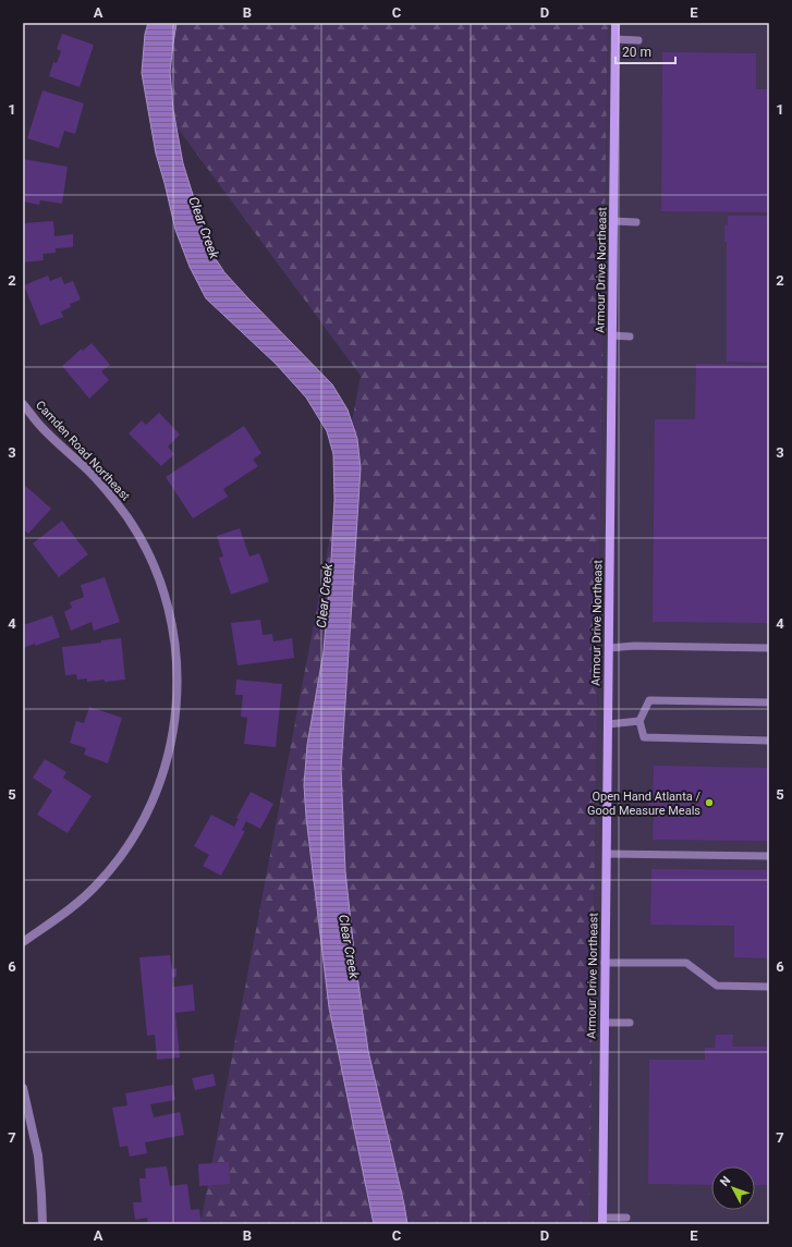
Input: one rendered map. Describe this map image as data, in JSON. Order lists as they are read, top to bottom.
{
  "streets": {
    "street": ["Armour Drive Northeast", "Camden Road Northeast"]
  },
  "water": ["Clear Creek"],
  "places": ["Open Hand Atlanta / Good Measure Meals"],
  "scale_bar": "20 m",
  "north": "top left",
  "grid": {
    "columns": [
      "A",
      "B",
      "C",
      "D",
      "E"
    ],
    "rows": [
      "1",
      "2",
      "3",
      "4",
      "5",
      "6",
      "7"
    ]
  }
}
